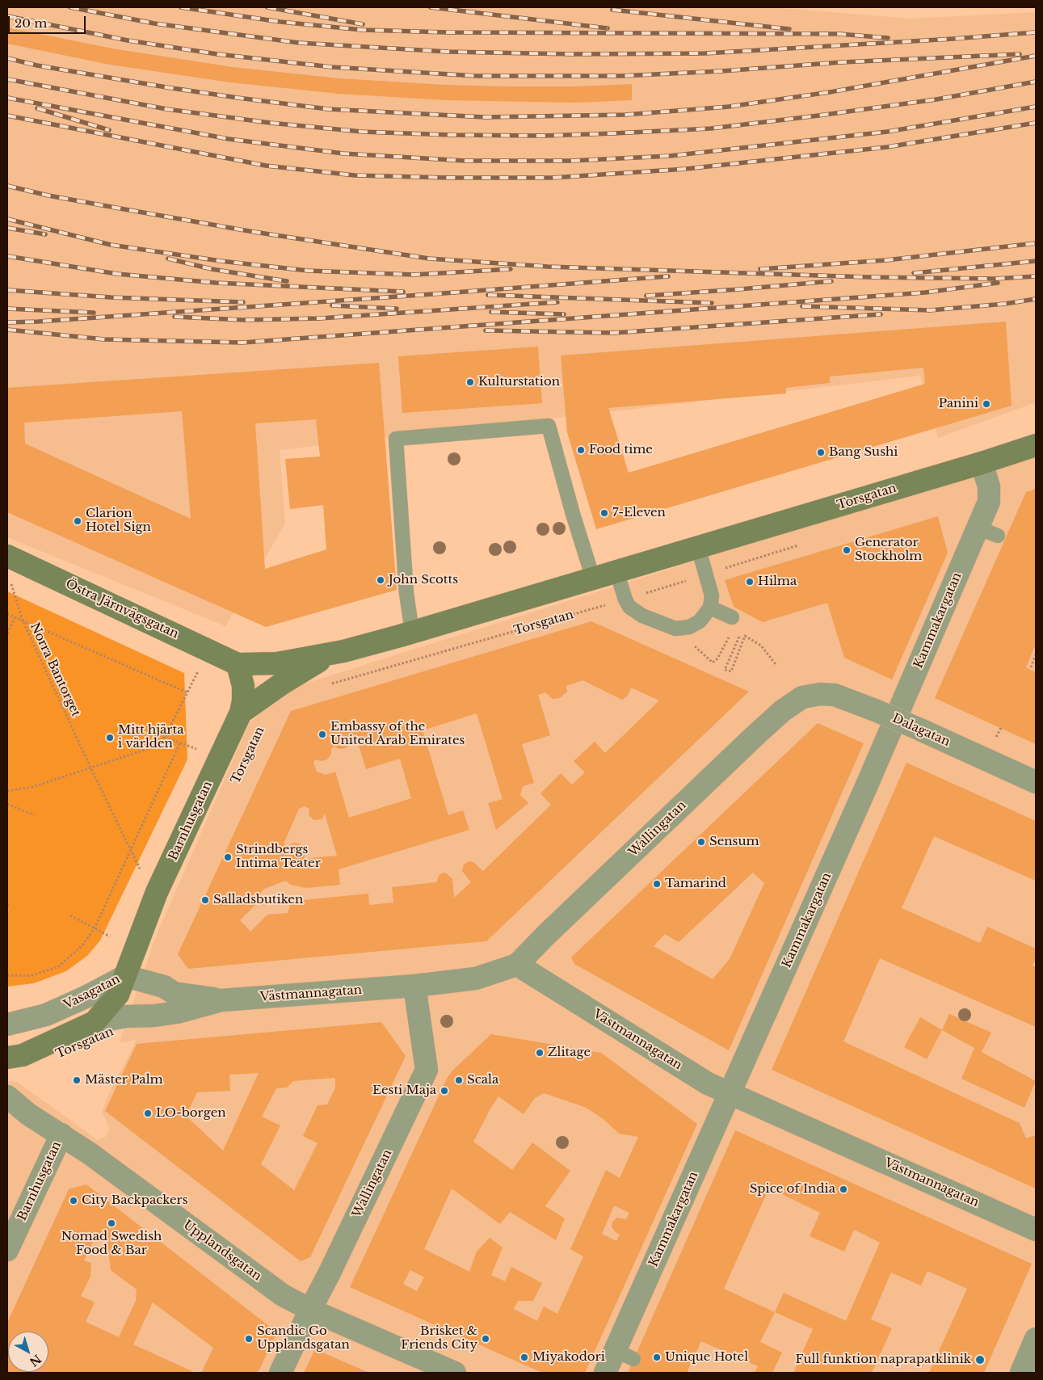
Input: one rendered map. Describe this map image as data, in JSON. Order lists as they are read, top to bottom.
{
  "streets": {
    "main road": [
      "Torsgatan",
      "Östra Järnvägsgatan",
      "Barnhusgatan",
      "Vasagatan"
    ],
    "street": [
      "Kammakargatan",
      "Dalagatan",
      "Wallingatan",
      "Västmannagatan",
      "Upplandsgatan"
    ],
    "path": ["Norra Bantorget"]
  },
  "crossings": [
    ["Torsgatan", "Östra Järnvägsgatan"],
    ["Torsgatan", "Kammakargatan"],
    ["Torsgatan", "Barnhusgatan"],
    ["Östra Järnvägsgatan", "Barnhusgatan"],
    ["Kammakargatan", "Västmannagatan"],
    ["Dalagatan", "Wallingatan"],
    ["Barnhusgatan", "Vasagatan"],
    ["Barnhusgatan", "Västmannagatan"],
    ["Barnhusgatan", "Upplandsgatan"],
    ["Wallingatan", "Västmannagatan"],
    ["Wallingatan", "Upplandsgatan"],
    ["Vasagatan", "Västmannagatan"]
  ],
  "places": [
    "Kulturstation",
    "Panini",
    "Food time",
    "Bang Sushi",
    "7-Eleven",
    "Clarion Hotel Sign",
    "Generator Stockholm",
    "John Scotts",
    "Hilma",
    "Embassy of the United Arab Emirates",
    "Mitt hjärta i världen",
    "Sensum",
    "Strindbergs Intima Teater",
    "Tamarind",
    "Salladsbutiken",
    "Zlitage",
    "Mäster Palm",
    "Scala",
    "Eesti Maja",
    "LO-borgen",
    "Spice of India",
    "City Backpackers",
    "Nomad Swedish Food & Bar",
    "Scandic Go Upplandsgatan",
    "Brisket & Friends City",
    "Miyakodori",
    "Unique Hotel",
    "Full funktion naprapatklinik"
  ],
  "scale_bar": "20 m",
  "north": "bottom right"
}
